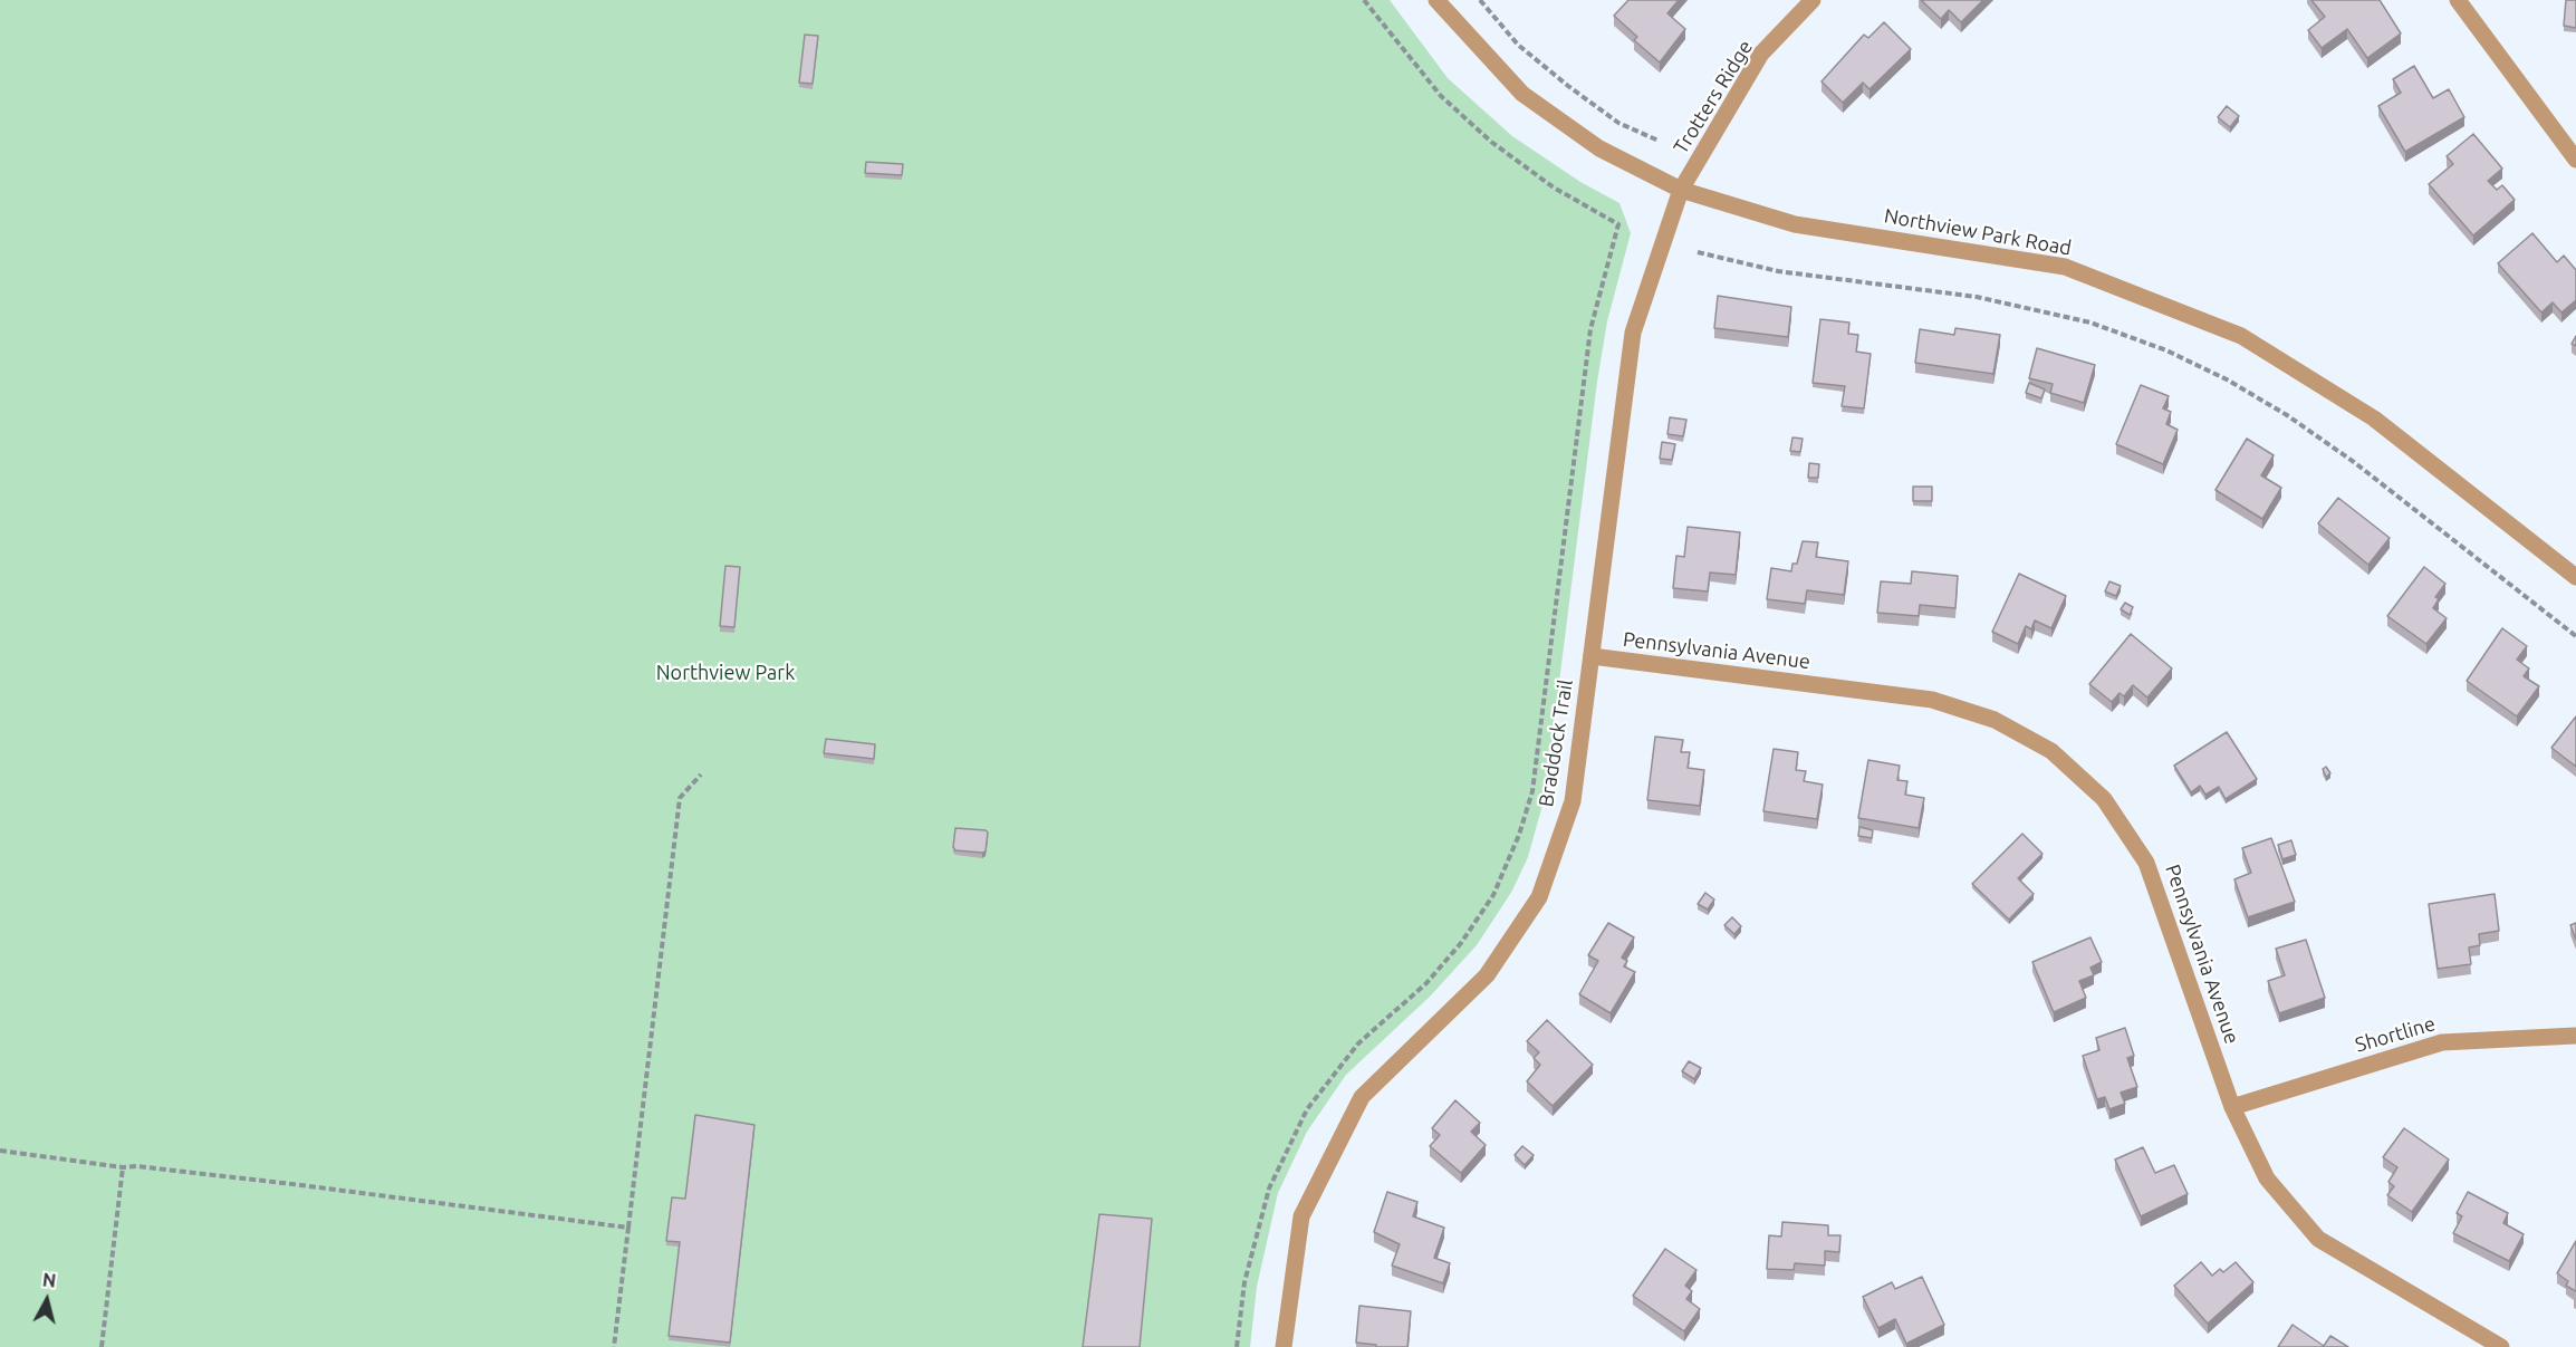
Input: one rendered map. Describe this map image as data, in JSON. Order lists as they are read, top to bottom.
{
  "streets": {
    "street": [
      "Trotters Ridge",
      "Northview Park Road",
      "Pennsylvania Avenue",
      "Braddock Trail",
      "Shortline"
    ]
  },
  "crossings": [
    ["Trotters Ridge", "Northview Park Road"],
    ["Trotters Ridge", "Braddock Trail"],
    ["Northview Park Road", "Braddock Trail"],
    ["Pennsylvania Avenue", "Braddock Trail"],
    ["Pennsylvania Avenue", "Shortline"]
  ],
  "parks": ["Northview Park"],
  "north": "top"
}
